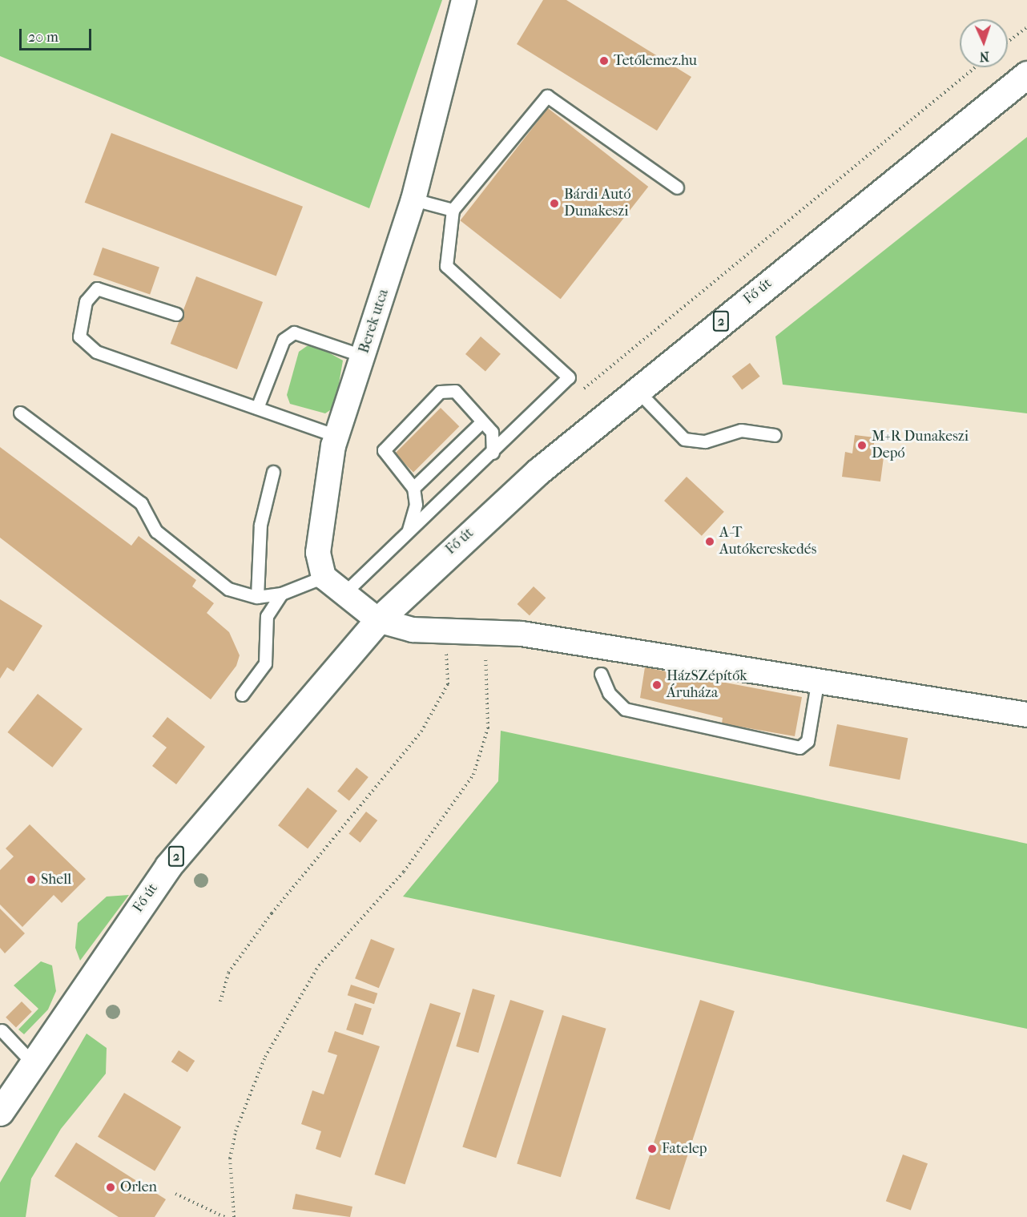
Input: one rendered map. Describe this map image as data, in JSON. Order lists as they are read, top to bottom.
{
  "streets": {
    "main road": ["Fő út", "2"],
    "street": ["Berek utca"]
  },
  "places": [
    "Tetőlemez.hu",
    "Bárdi Autó Dunakeszi",
    "M+R Dunakeszi Depó",
    "A-T Autókereskedés",
    "HázSZépítők Áruháza",
    "Shell",
    "Fatelep",
    "Orlen"
  ],
  "scale_bar": "20 m",
  "north": "bottom"
}
